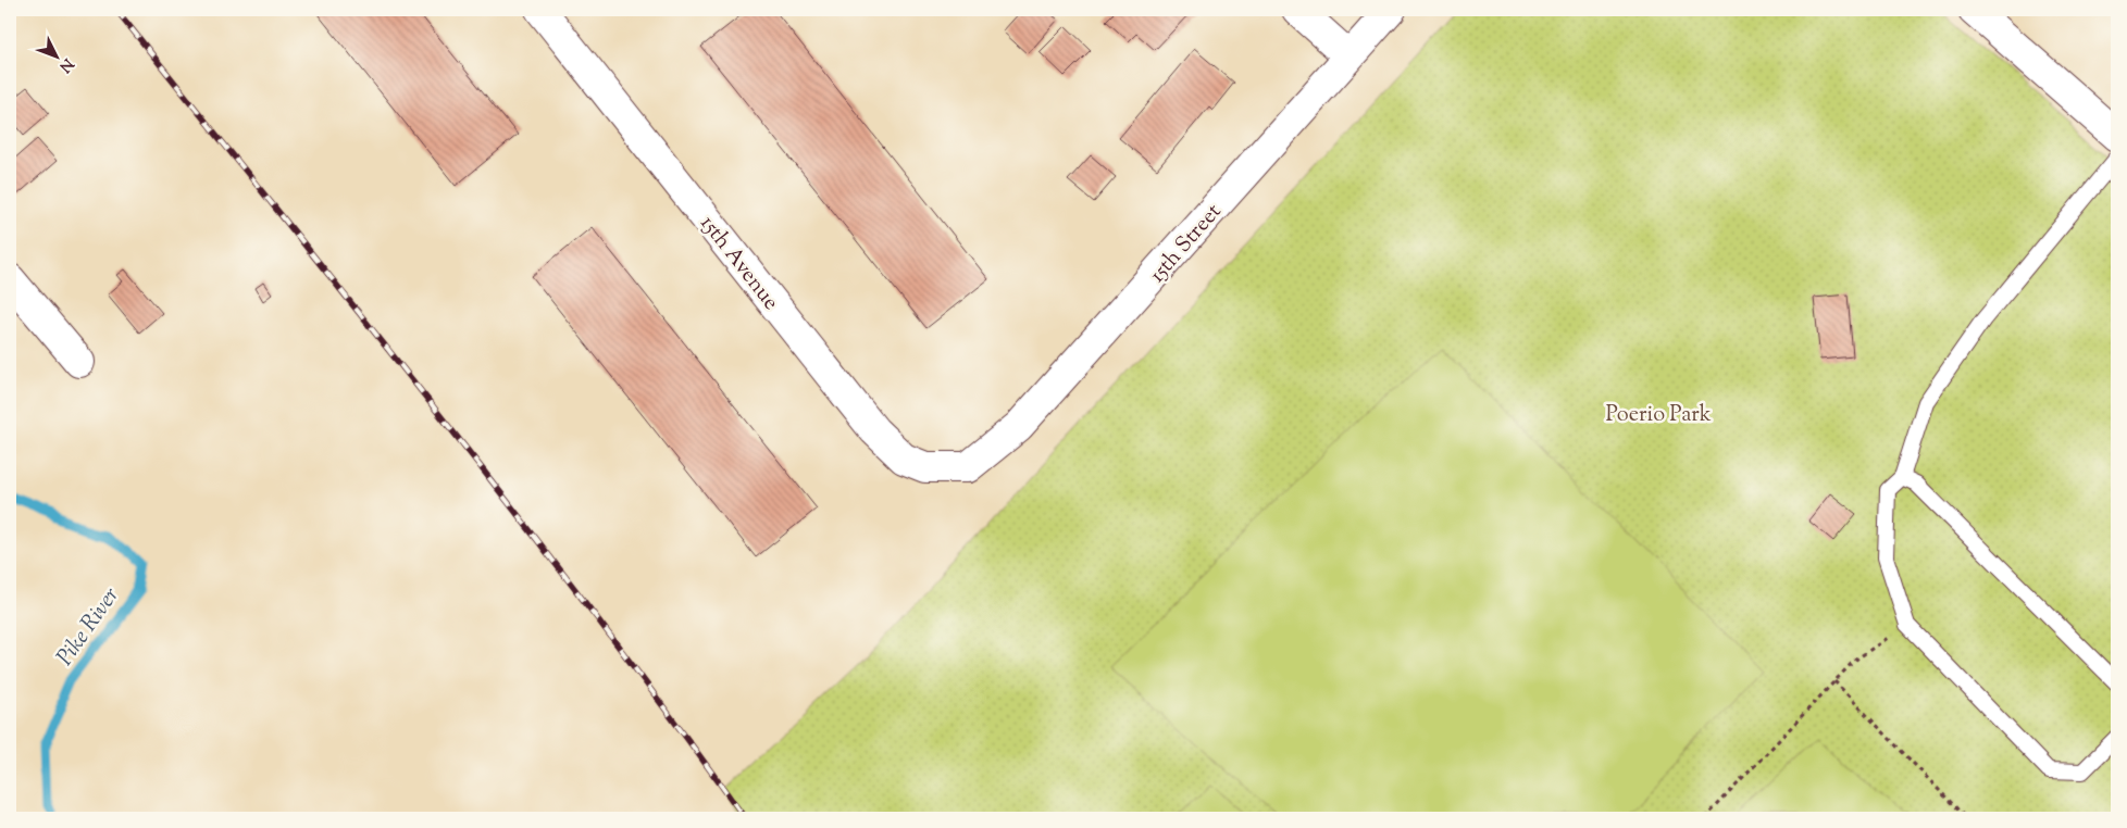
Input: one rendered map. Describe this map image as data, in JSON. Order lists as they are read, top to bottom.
{
  "streets": {
    "street": ["15th Street", "15th Avenue"]
  },
  "crossings": [
    ["15th Street", "15th Avenue"]
  ],
  "water": ["Pike River"],
  "parks": ["Poerio Park"],
  "north": "bottom right"
}
